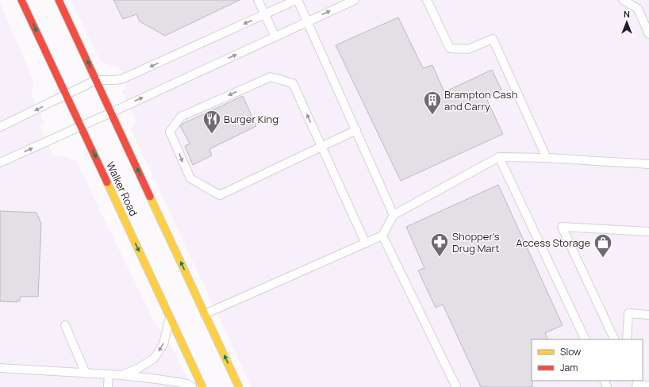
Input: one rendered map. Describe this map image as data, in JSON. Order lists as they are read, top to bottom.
{
  "streets": {
    "main road": ["Walker Road"]
  },
  "places": {
    "building": ["Brampton Cash and Carry"],
    "restaurant": ["Burger King"],
    "pharmacy": ["Shopper's Drug Mart"],
    "shop": ["Access Storage"]
  },
  "legend": ["Slow", "Jam"],
  "north": "top"
}
